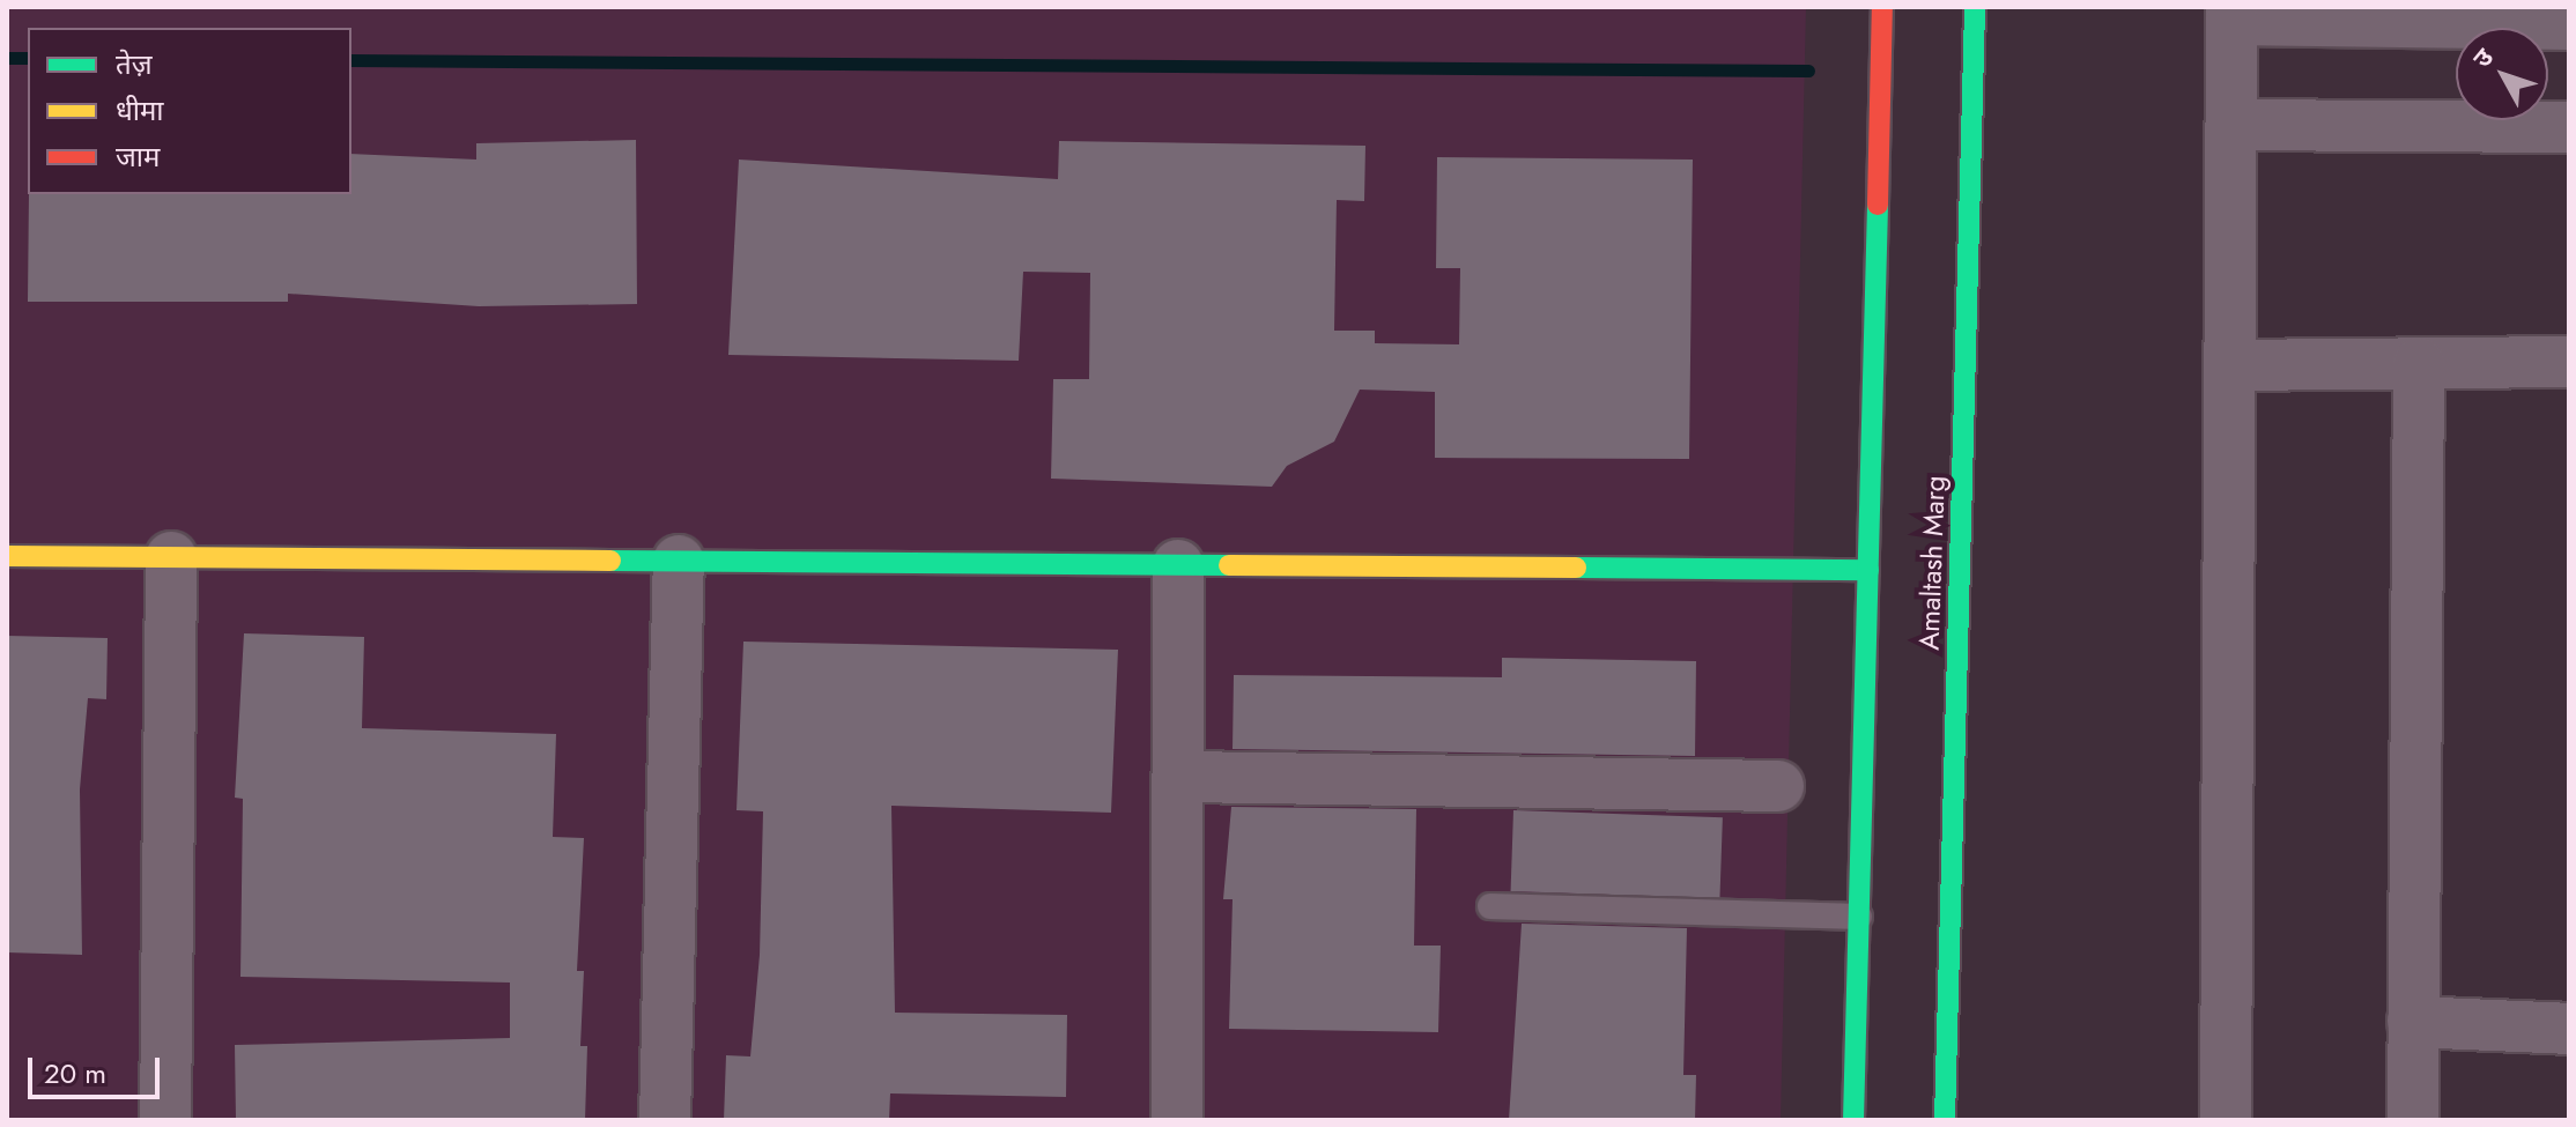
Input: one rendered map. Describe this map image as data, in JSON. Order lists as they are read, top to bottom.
{
  "streets": {
    "main road": ["Amaltash Marg"]
  },
  "legend": ["तेज़", "धीमा", "जाम"],
  "scale_bar": "20 m",
  "north": "top left"
}
